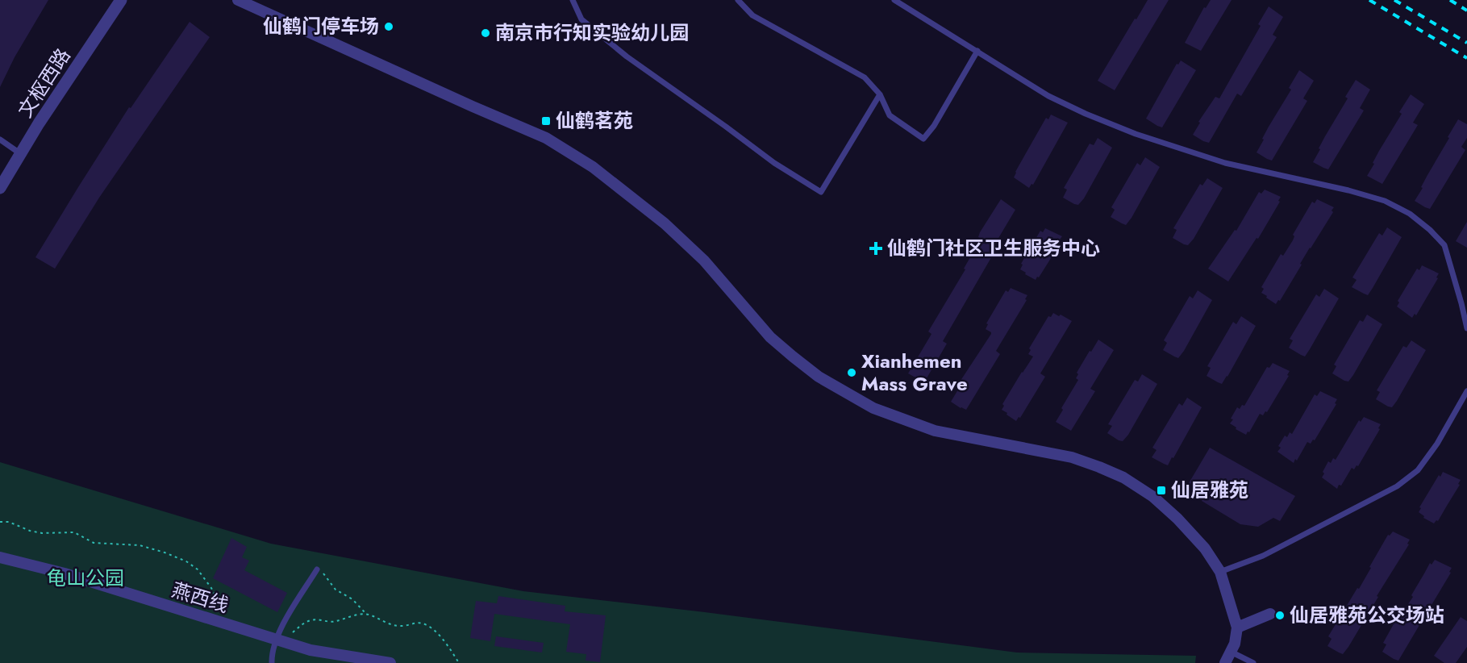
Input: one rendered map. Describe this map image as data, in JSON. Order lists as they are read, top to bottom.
{
  "streets": {
    "street": ["文枢西路", "燕西线"]
  },
  "parks": ["龟山公园"],
  "places": {
    "other": [
      "仙鹤门停车场",
      "南京市行知实验幼儿园",
      "Xianhemen Mass Grave",
      "仙居雅苑公交场站"
    ],
    "transit": ["仙鹤茗苑", "仙居雅苑"],
    "health": ["仙鹤门社区卫生服务中心"]
  }
}
